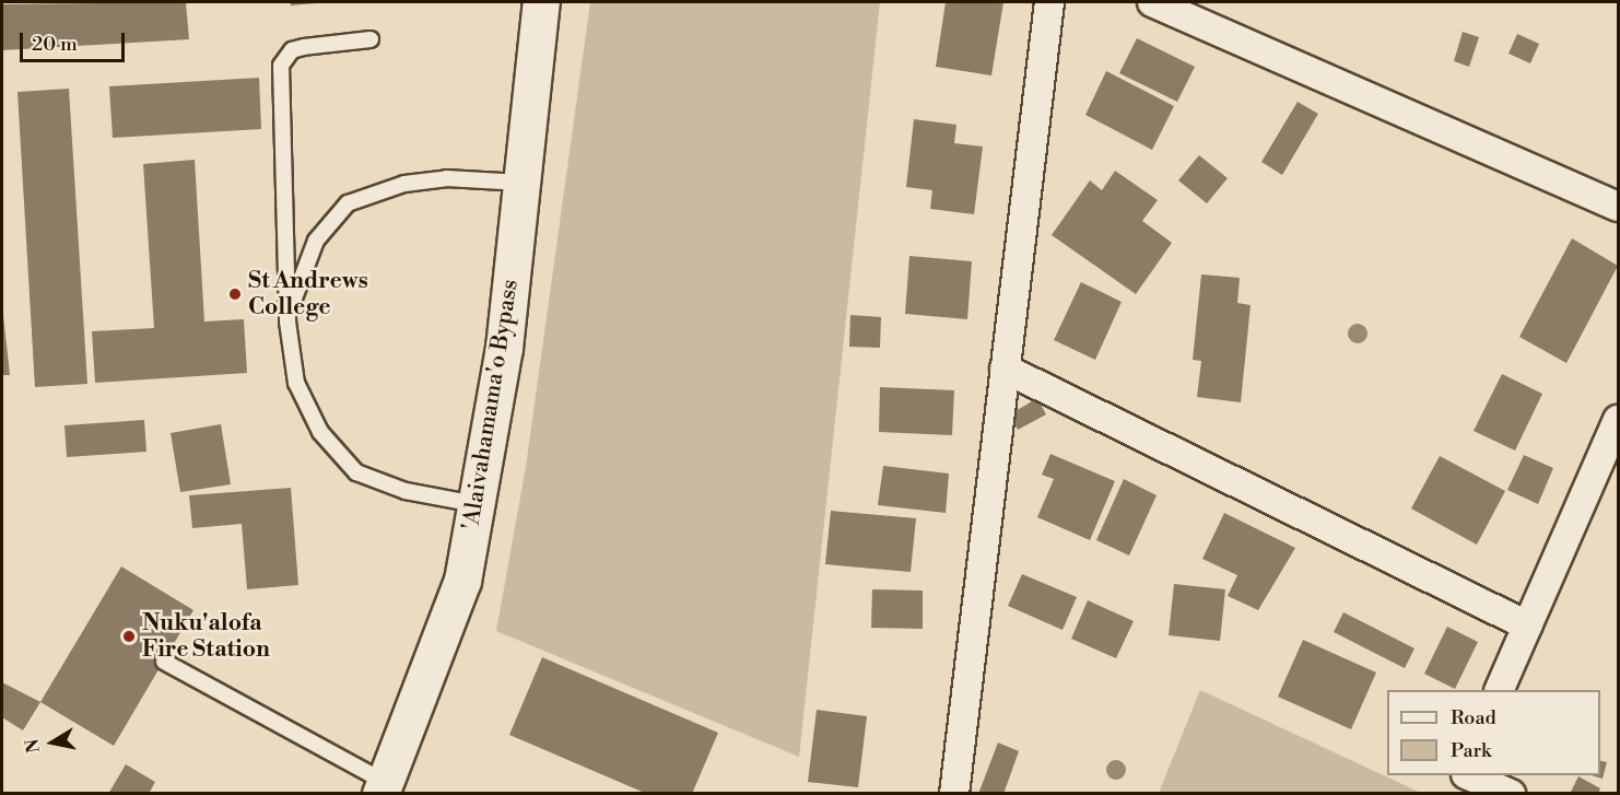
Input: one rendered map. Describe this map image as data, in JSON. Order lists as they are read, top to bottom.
{
  "streets": {
    "main road": ["'Alaivahamama'o Bypass"]
  },
  "places": ["St Andrews College", "Nuku'alofa Fire Station"],
  "legend": ["Road", "Park"],
  "scale_bar": "20 m",
  "north": "left"
}
